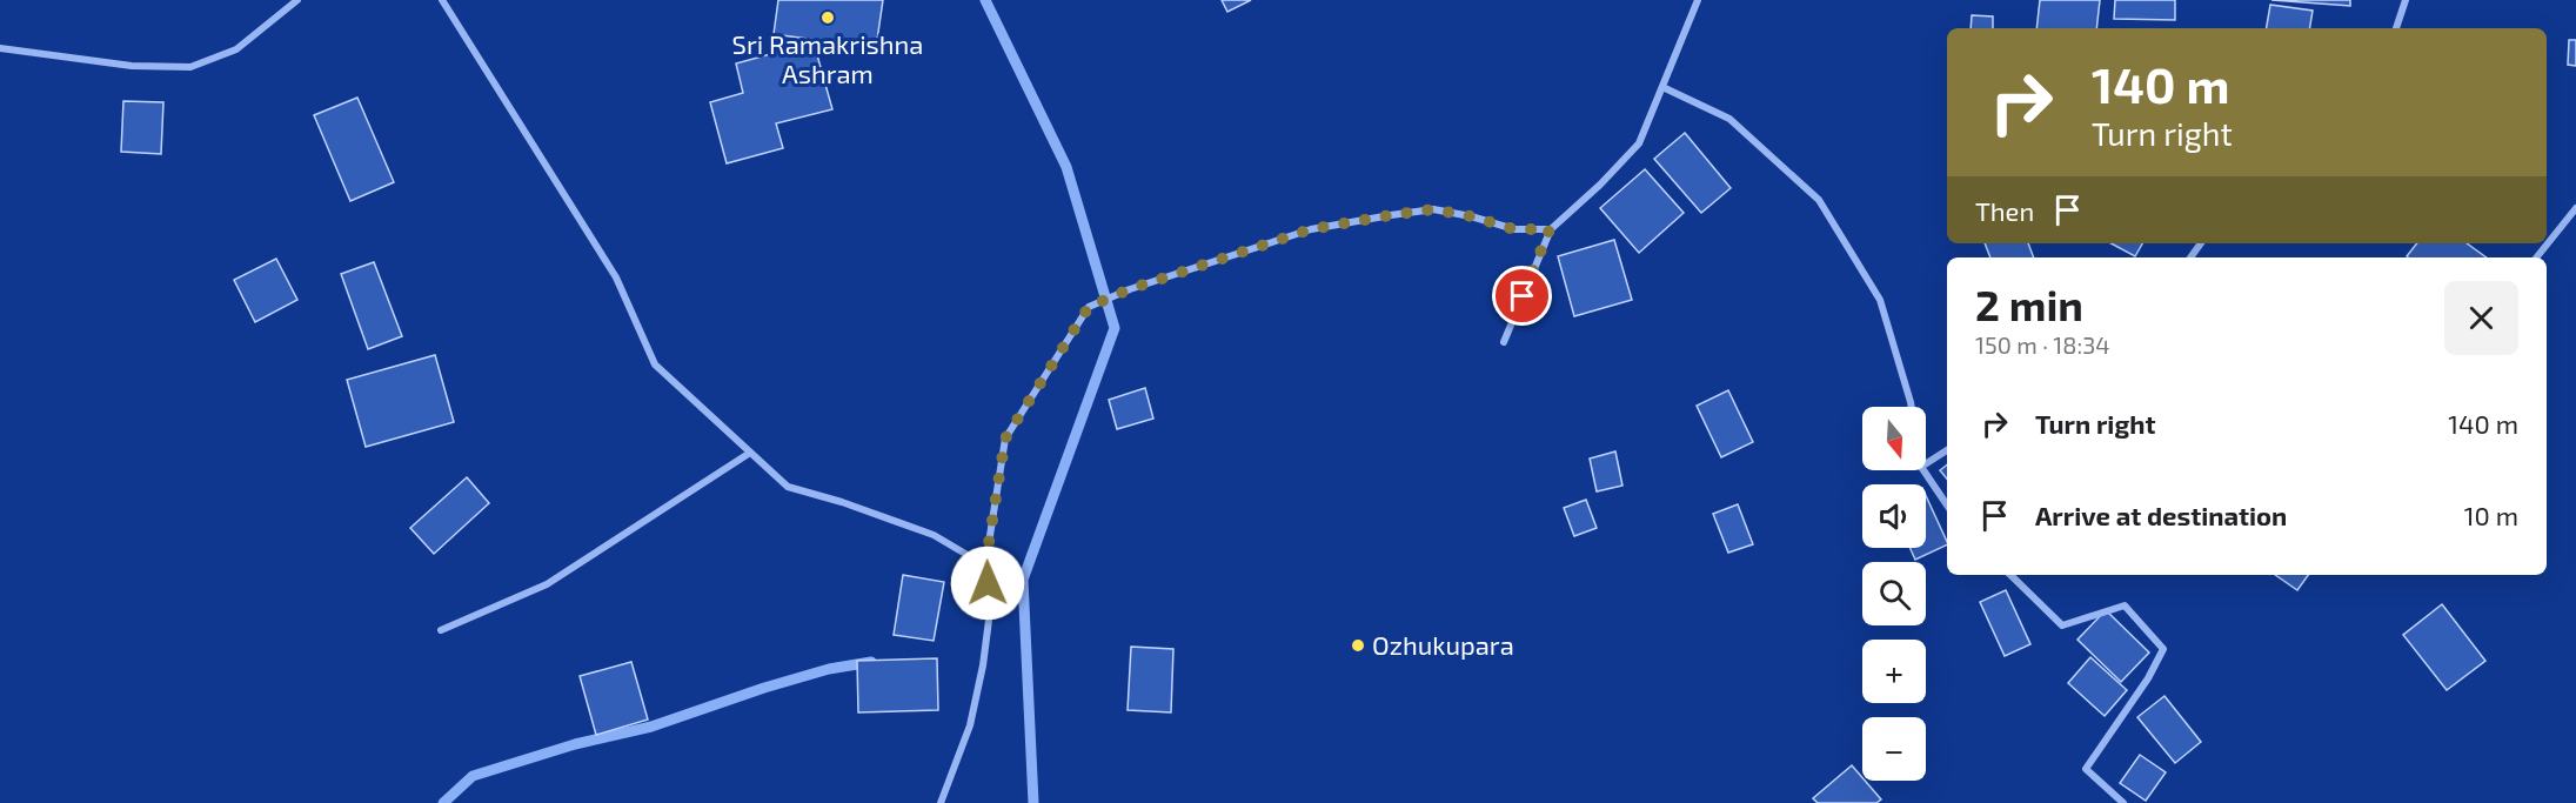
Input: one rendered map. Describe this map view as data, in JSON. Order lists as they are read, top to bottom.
{
  "places": ["Sri Ramakrishna Ashram", "Ozhukupara"],
  "north": "bottom",
  "page": {
    "turn": ["140 m", "Turn right"],
    "then": "Then",
    "heading": ["2 min", "150 m · 18:34"],
    "list": [
      {
        "name": "Turn right",
        "value": "140 m"
      },
      {
        "name": "Arrive at destination",
        "value": "10 m"
      }
    ],
    "map_buttons": ["+", "−"]
  }
}
